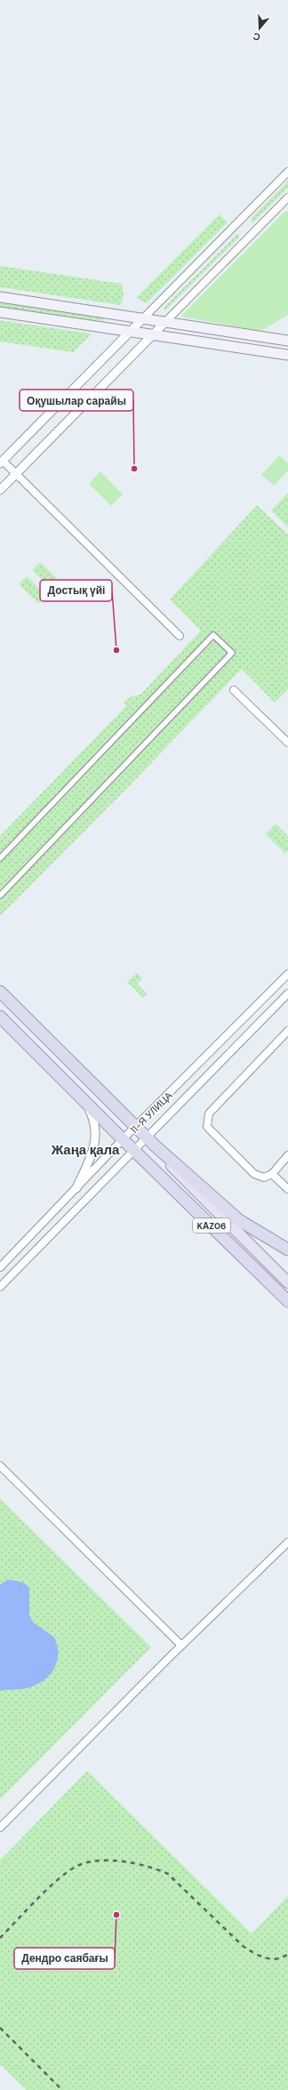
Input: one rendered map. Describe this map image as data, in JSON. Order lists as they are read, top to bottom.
{
  "streets": {
    "highway": ["KАZ06"],
    "street": ["11-Я УЛИЦА"]
  },
  "crossings": [
    ["11-Я УЛИЦА", "KАZ06"]
  ],
  "districts": ["Жаңа қала"],
  "places": ["Оқушылар сарайы", "Достық үйі", "Дендро саябағы"],
  "north": "bottom"
}
